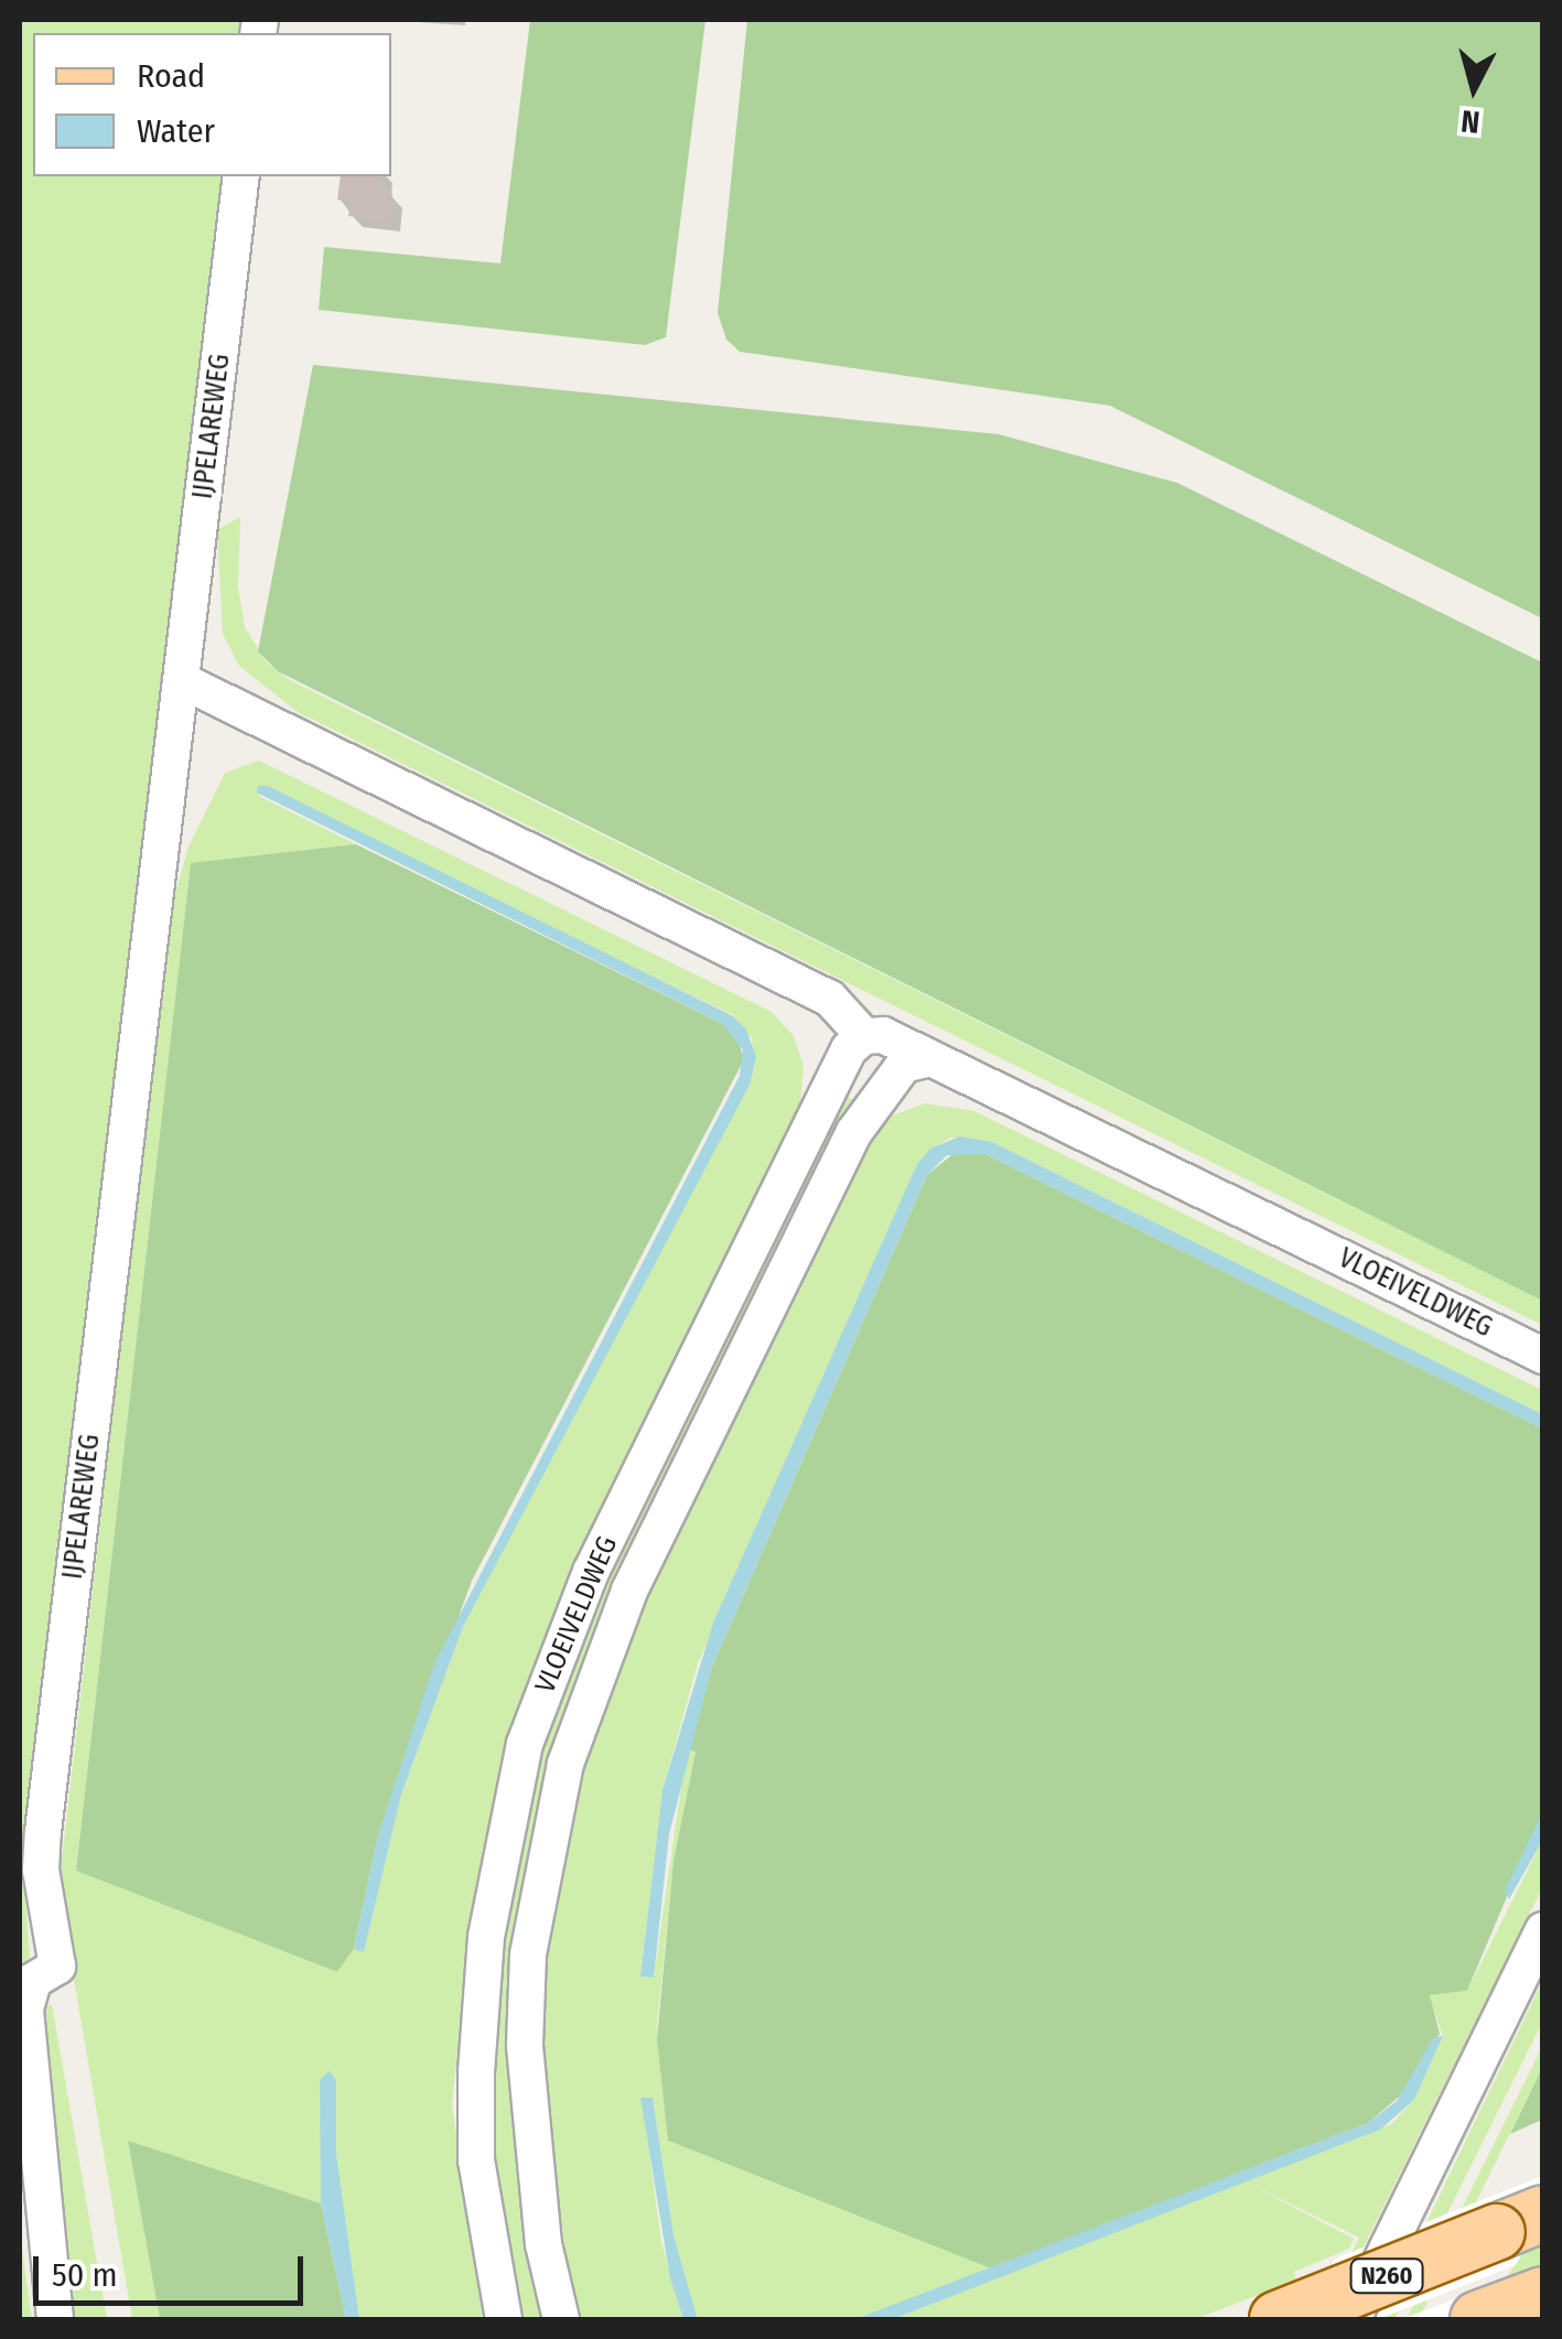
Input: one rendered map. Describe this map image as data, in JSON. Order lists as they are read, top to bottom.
{
  "streets": {
    "main road": ["N260"],
    "street": ["IJPELAREWEG", "VLOEIVELDWEG"]
  },
  "legend": ["Road", "Water"],
  "scale_bar": "50 m",
  "north": "bottom"
}
